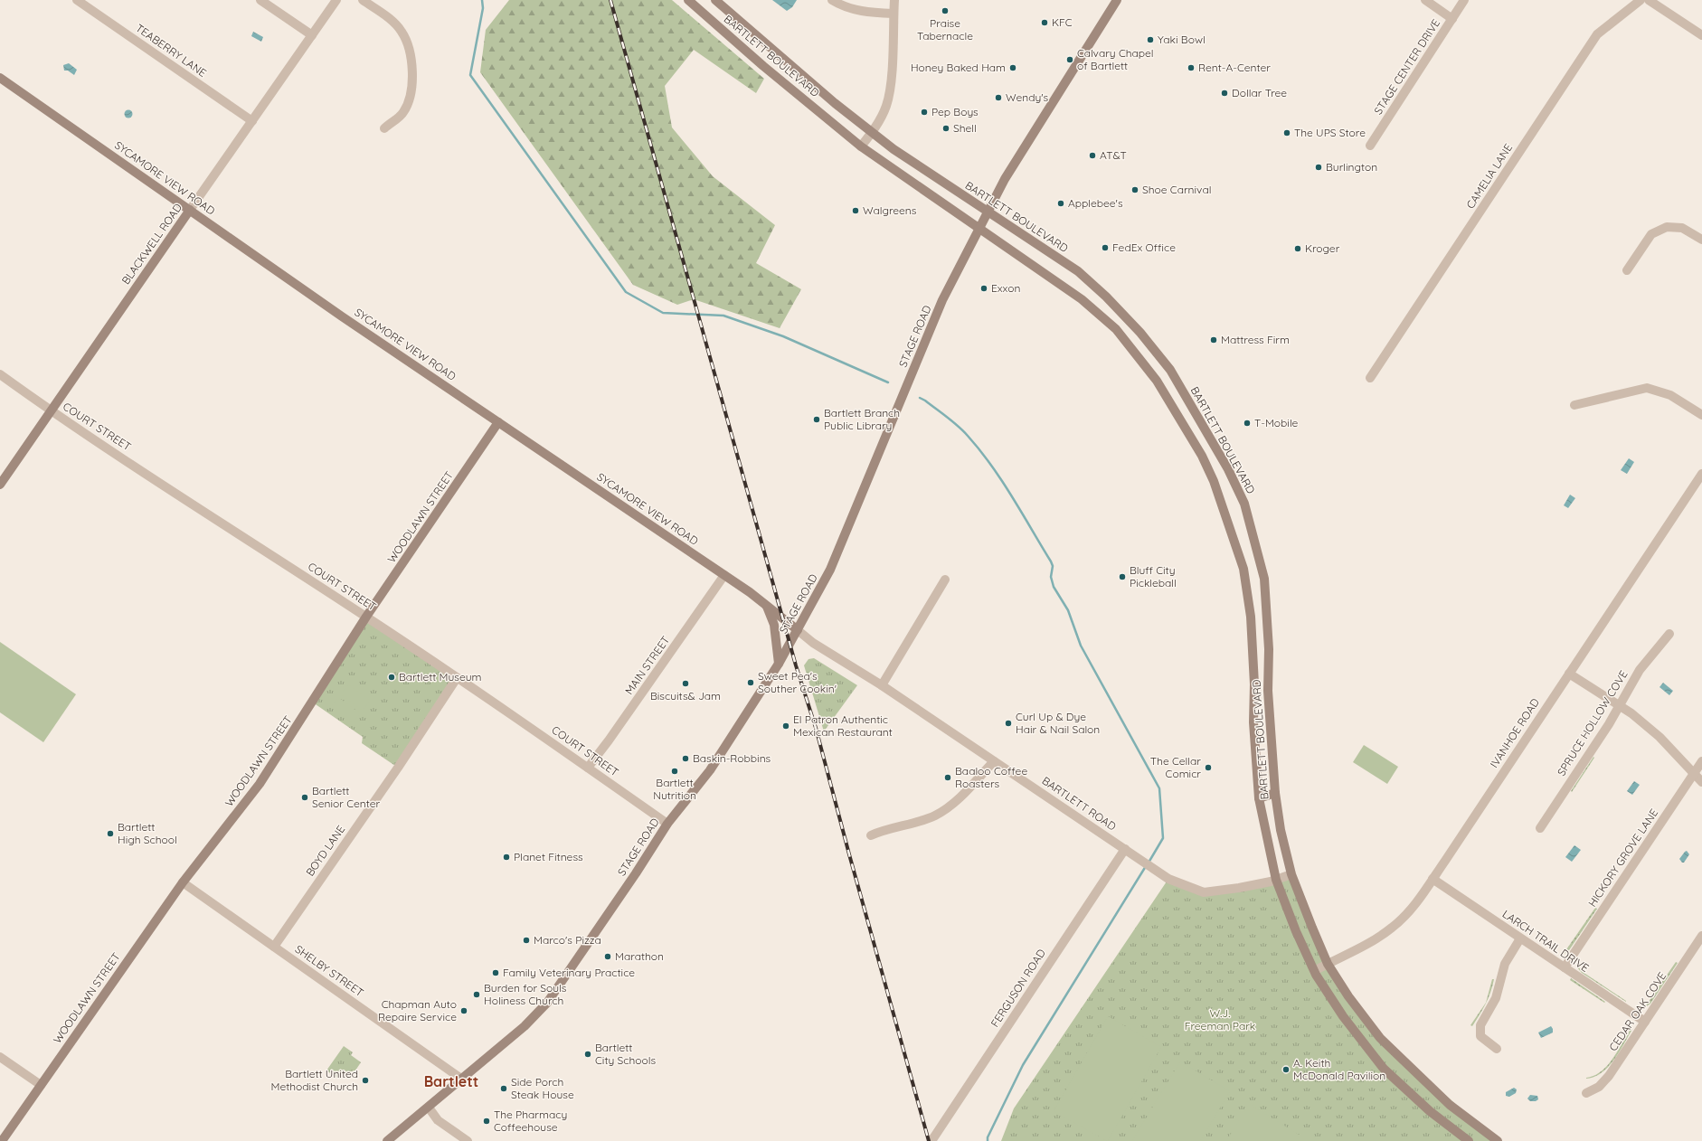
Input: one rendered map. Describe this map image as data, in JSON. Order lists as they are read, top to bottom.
{
  "streets": {
    "main road": [
      "BARTLETT BOULEVARD",
      "SYCAMORE VIEW ROAD",
      "BLACKWELL ROAD",
      "STAGE ROAD",
      "WOODLAWN STREET"
    ],
    "street": [
      "TEABERRY LANE",
      "STAGE CENTER DRIVE",
      "CAMELIA LANE",
      "COURT STREET",
      "MAIN STREET",
      "SPRUCE HOLLOW COVE",
      "IVANHOE ROAD",
      "BARTLETT ROAD",
      "BOYD LANE",
      "HICKORY GROVE LANE",
      "LARCH TRAIL DRIVE",
      "SHELBY STREET",
      "FERGUSON ROAD",
      "CEDAR OAK COVE"
    ]
  },
  "crossings": [
    ["TEABERRY LANE", "BLACKWELL ROAD"],
    ["BARTLETT BOULEVARD", "STAGE ROAD"],
    ["BARTLETT BOULEVARD", "IVANHOE ROAD"],
    ["BARTLETT BOULEVARD", "BARTLETT ROAD"],
    ["SYCAMORE VIEW ROAD", "BLACKWELL ROAD"],
    ["SYCAMORE VIEW ROAD", "STAGE ROAD"],
    ["SYCAMORE VIEW ROAD", "WOODLAWN STREET"],
    ["SYCAMORE VIEW ROAD", "MAIN STREET"],
    ["SYCAMORE VIEW ROAD", "BARTLETT ROAD"],
    ["BLACKWELL ROAD", "COURT STREET"],
    ["STAGE ROAD", "COURT STREET"],
    ["STAGE ROAD", "BARTLETT ROAD"],
    ["STAGE ROAD", "SHELBY STREET"],
    ["COURT STREET", "WOODLAWN STREET"],
    ["COURT STREET", "MAIN STREET"],
    ["COURT STREET", "BOYD LANE"],
    ["WOODLAWN STREET", "SHELBY STREET"],
    ["IVANHOE ROAD", "LARCH TRAIL DRIVE"],
    ["BARTLETT ROAD", "FERGUSON ROAD"],
    ["BOYD LANE", "SHELBY STREET"],
    ["HICKORY GROVE LANE", "LARCH TRAIL DRIVE"],
    ["LARCH TRAIL DRIVE", "CEDAR OAK COVE"]
  ],
  "districts": ["Bartlett"],
  "parks": ["W.J. Freeman Park"],
  "places": [
    "Praise Tabernacle",
    "KFC",
    "Yaki Bowl",
    "Calvary Chapel of Bartlett",
    "Honey Baked Ham",
    "Rent-A-Center",
    "Dollar Tree",
    "Wendy's",
    "Pep Boys",
    "Shell",
    "The UPS Store",
    "AT&T",
    "Burlington",
    "Shoe Carnival",
    "Applebee's",
    "Walgreens",
    "FedEx Office",
    "Kroger",
    "Exxon",
    "Mattress Firm",
    "Bartlett Branch Public Library",
    "T-Mobile",
    "Bluff City Pickleball",
    "Bartlett Museum",
    "Sweet Pea's Souther Cookin'",
    "Biscuits& Jam",
    "Curl Up & Dye Hair & Nail Salon",
    "El Patron Authentic Mexican Restaurant",
    "Baskin-Robbins",
    "The Cellar Comicr",
    "Bartlett Nutrition",
    "Baaloo Coffee Roasters",
    "Bartlett Senior Center",
    "Bartlett High School",
    "Planet Fitness",
    "Marco's Pizza",
    "Marathon",
    "Family Veterinary Practice",
    "Burden for Souls Holiness Church",
    "Chapman Auto Repaire Service",
    "Bartlett City Schools",
    "A. Keith McDonald Pavilion",
    "Bartlett United Methodist Church",
    "Side Porch Steak House",
    "The Pharmacy Coffeehouse"
  ]
}
